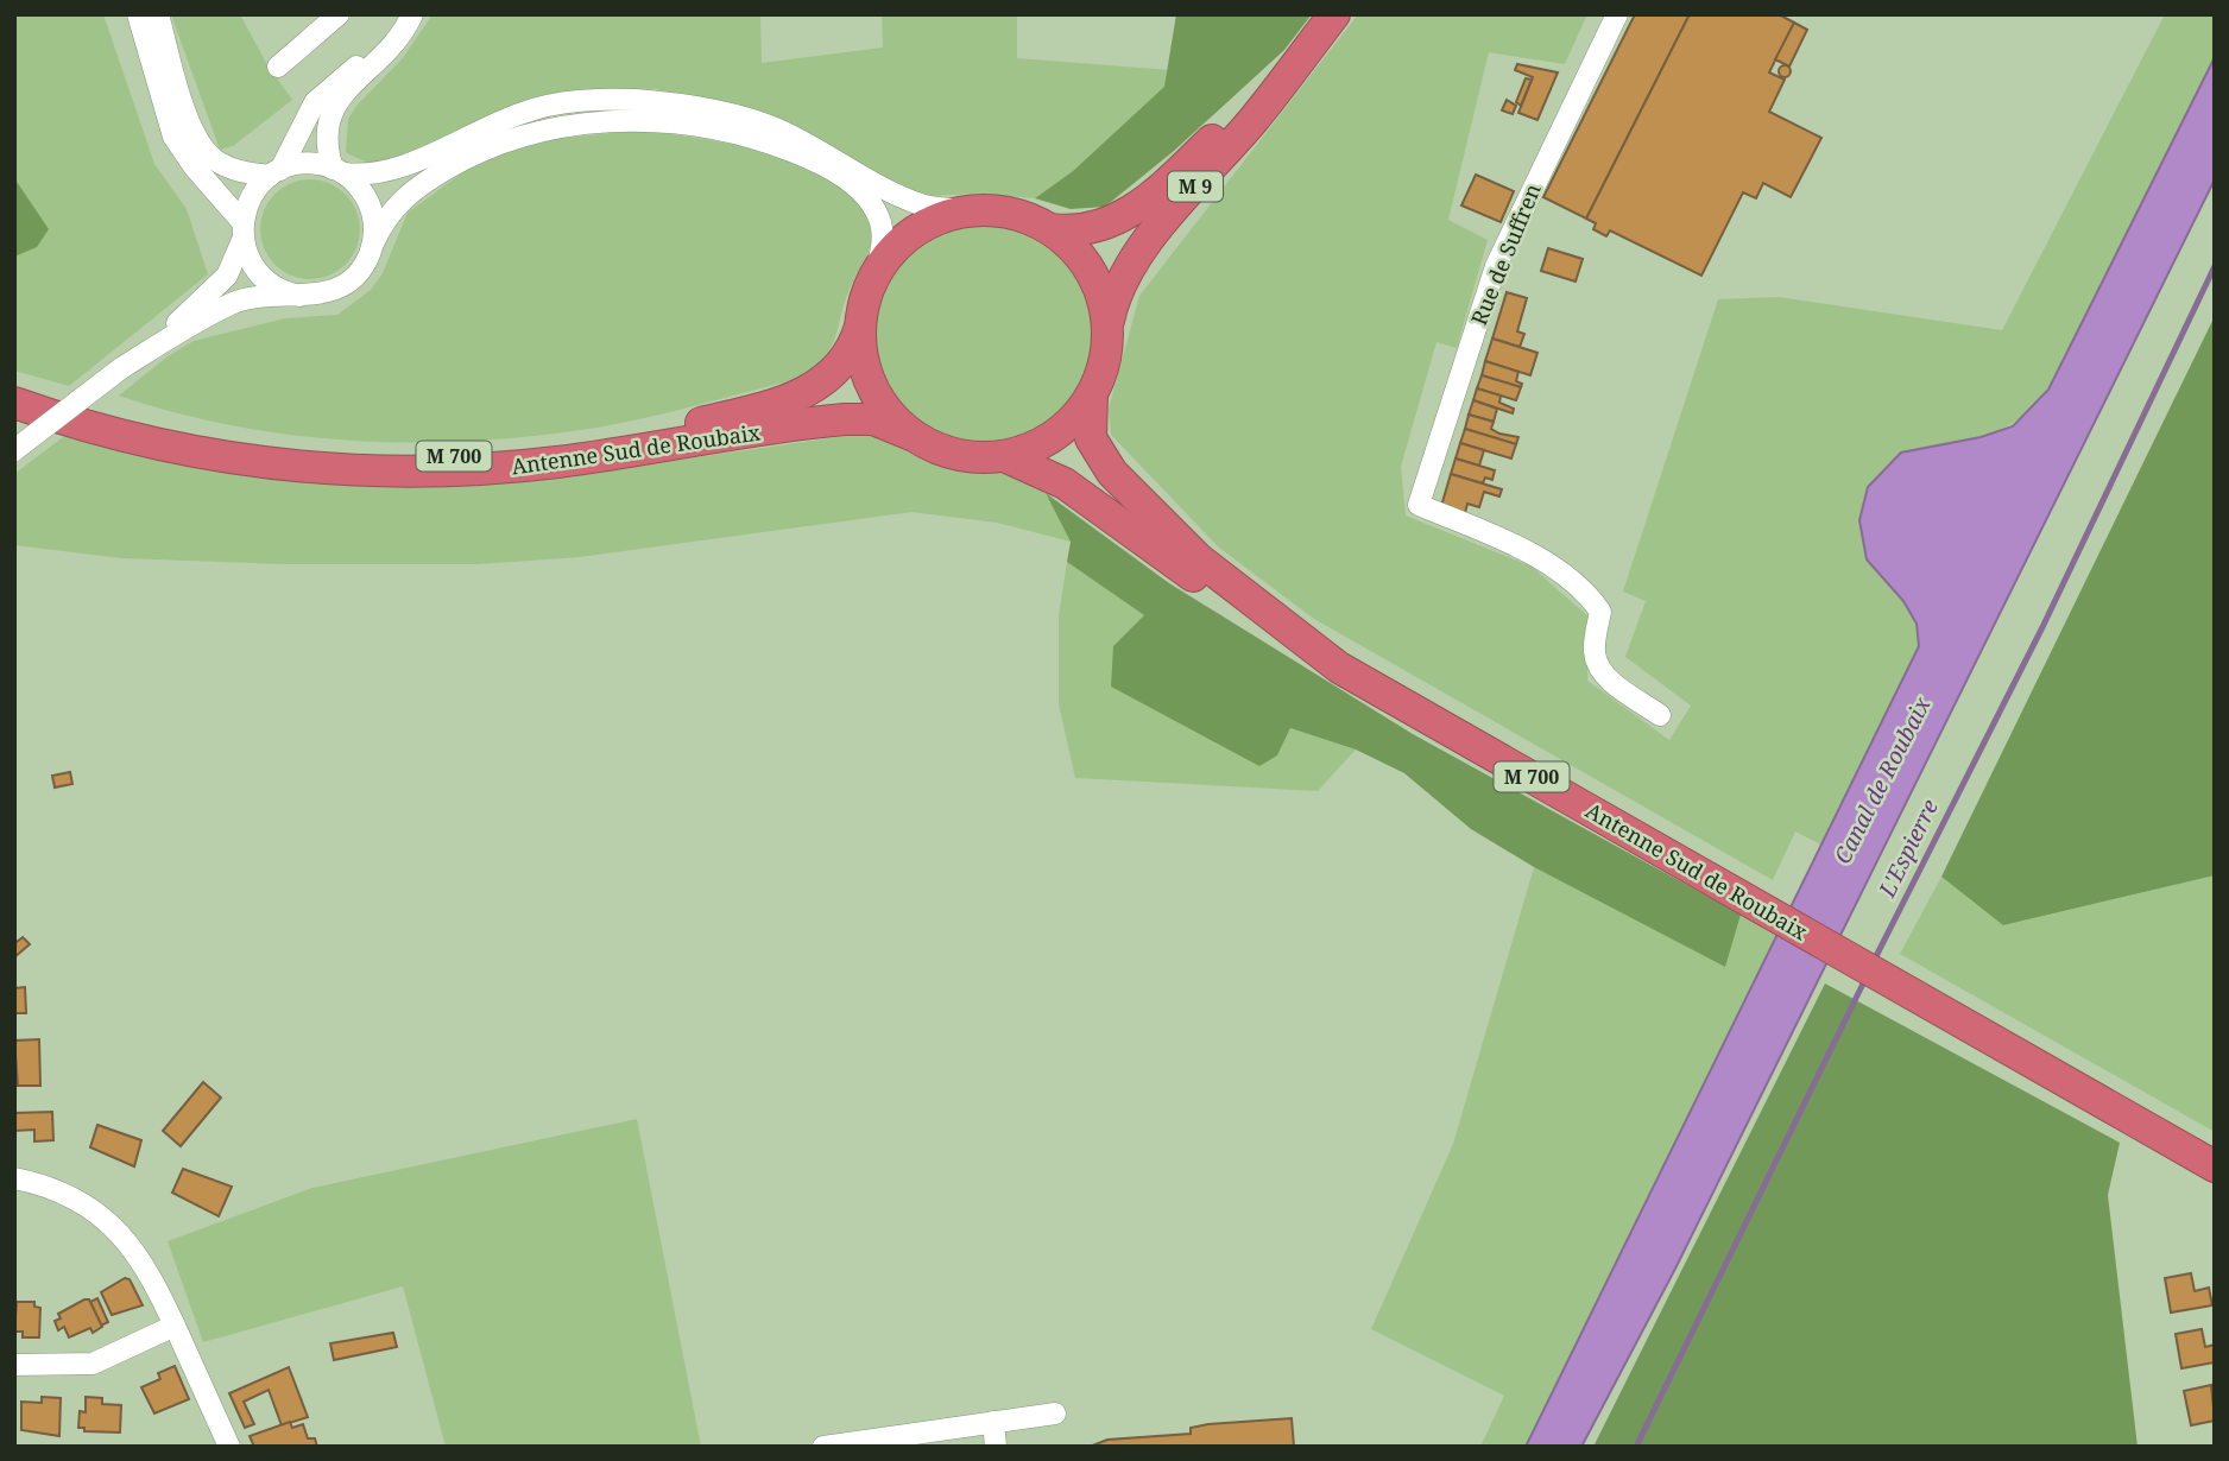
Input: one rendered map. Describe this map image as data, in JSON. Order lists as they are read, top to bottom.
{
  "streets": {
    "highway": ["M 9", "Antenne Sud de Roubaix", "M 700"],
    "street": ["Rue de Suffren"]
  },
  "crossings": [
    ["M 9", "Antenne Sud de Roubaix"],
    ["M 9", "M 700"],
    ["Antenne Sud de Roubaix", "M 700"]
  ],
  "water": ["Canal de Roubaix", "L'Espierre"]
}
